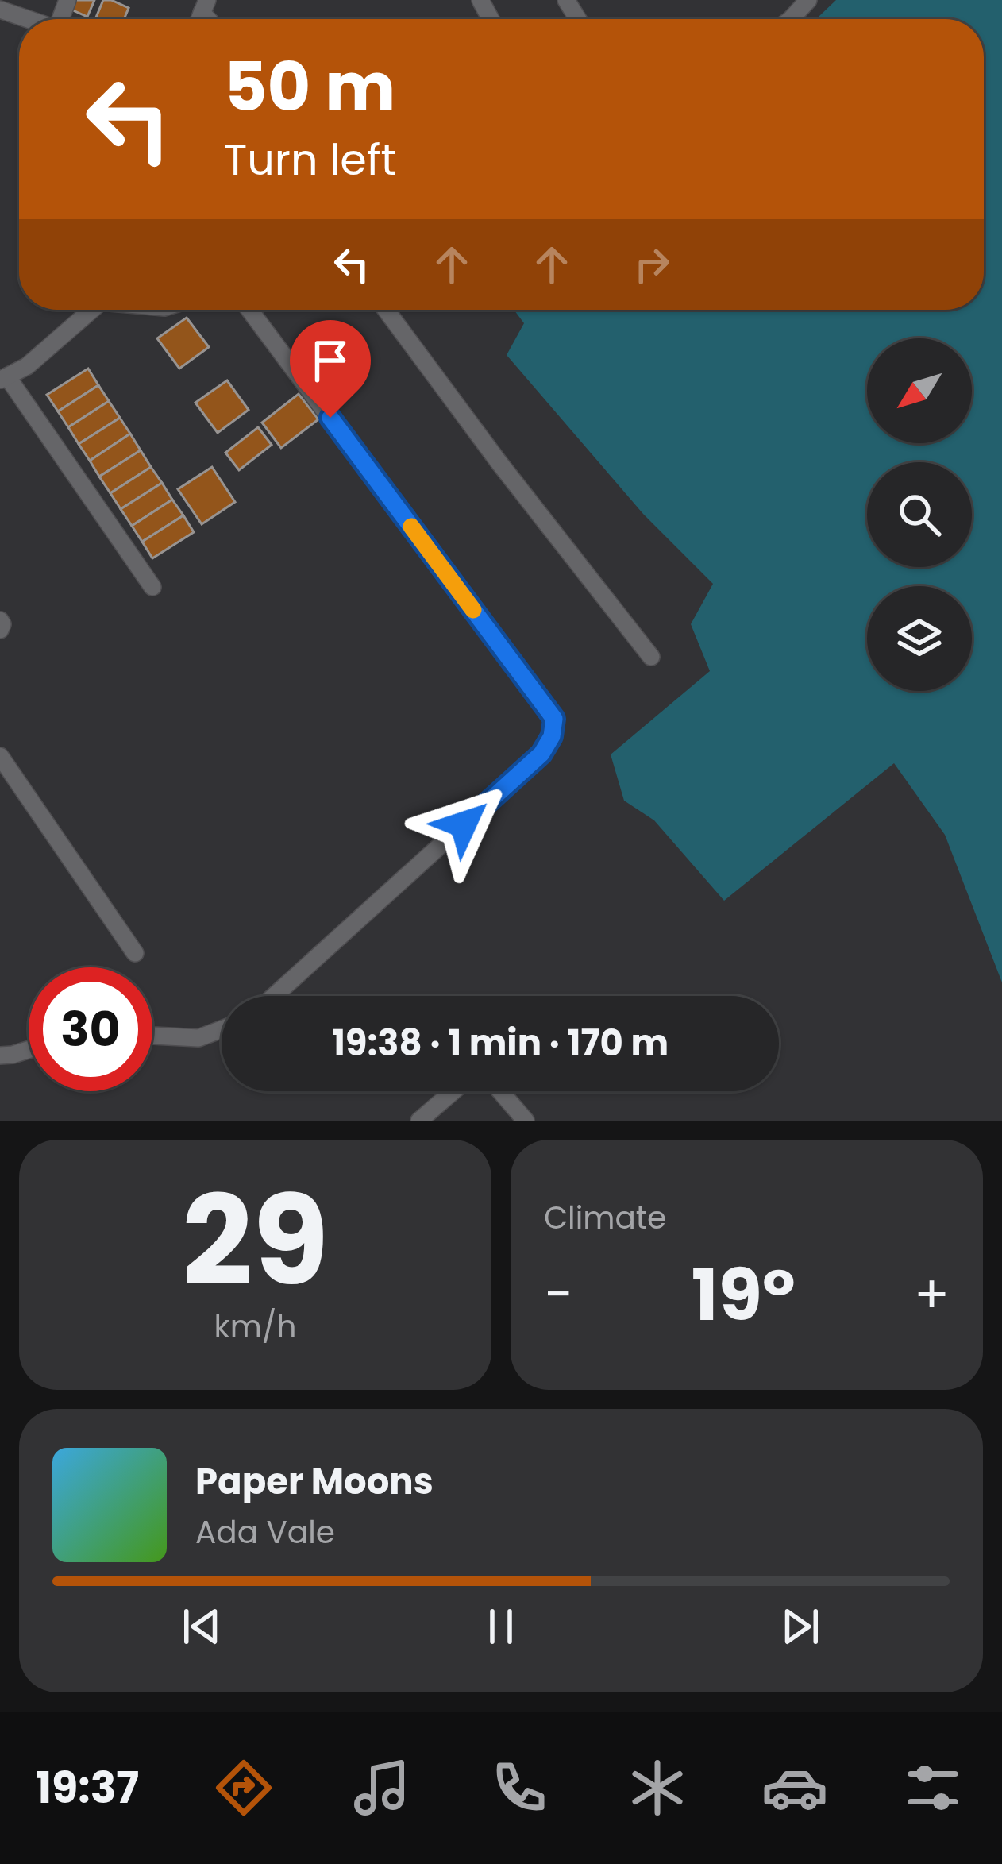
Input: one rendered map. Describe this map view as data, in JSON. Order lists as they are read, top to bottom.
{
  "north": "bottom left",
  "page": {
    "turn": ["50 m", "Turn left"],
    "limit": "30",
    "trip": "19:38 · 1 min · 170 m",
    "tile": [
      ["29", "km/h"],
      "Climate"
    ],
    "heat": ["−", "19°", "+"],
    "song": ["Paper Moons", "Ada Vale"],
    "tabs": "19:37"
  }
}
